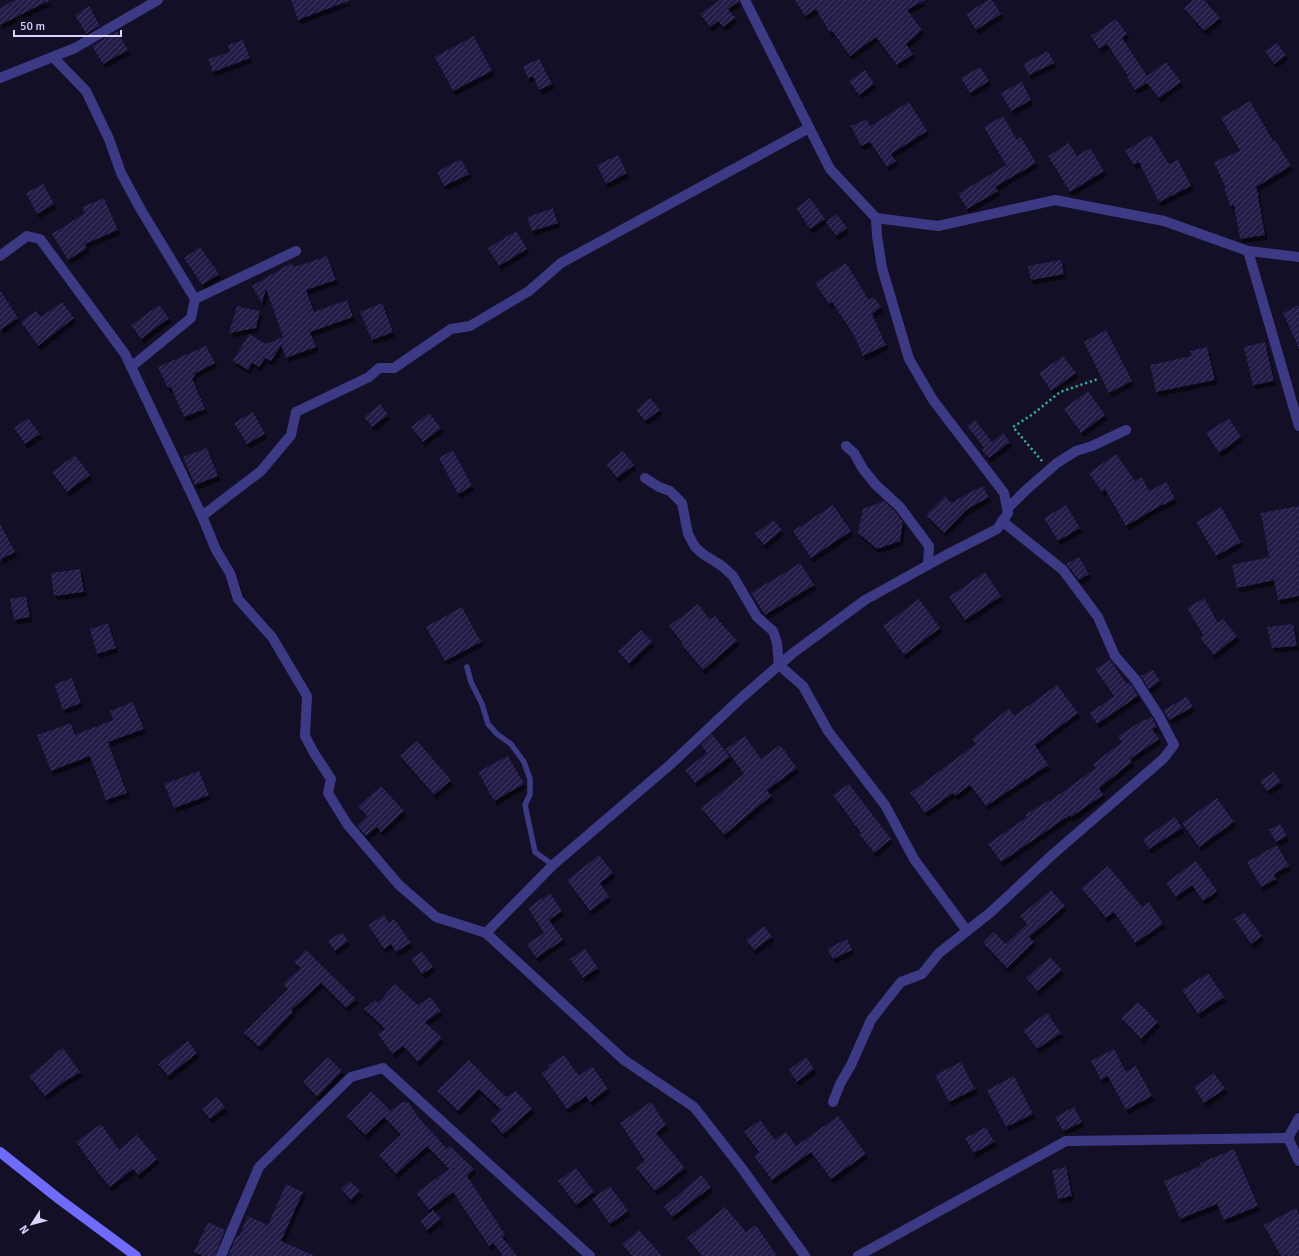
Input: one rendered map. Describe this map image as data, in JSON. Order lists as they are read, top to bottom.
{
  "scale_bar": "50 m",
  "north": "bottom left"
}
